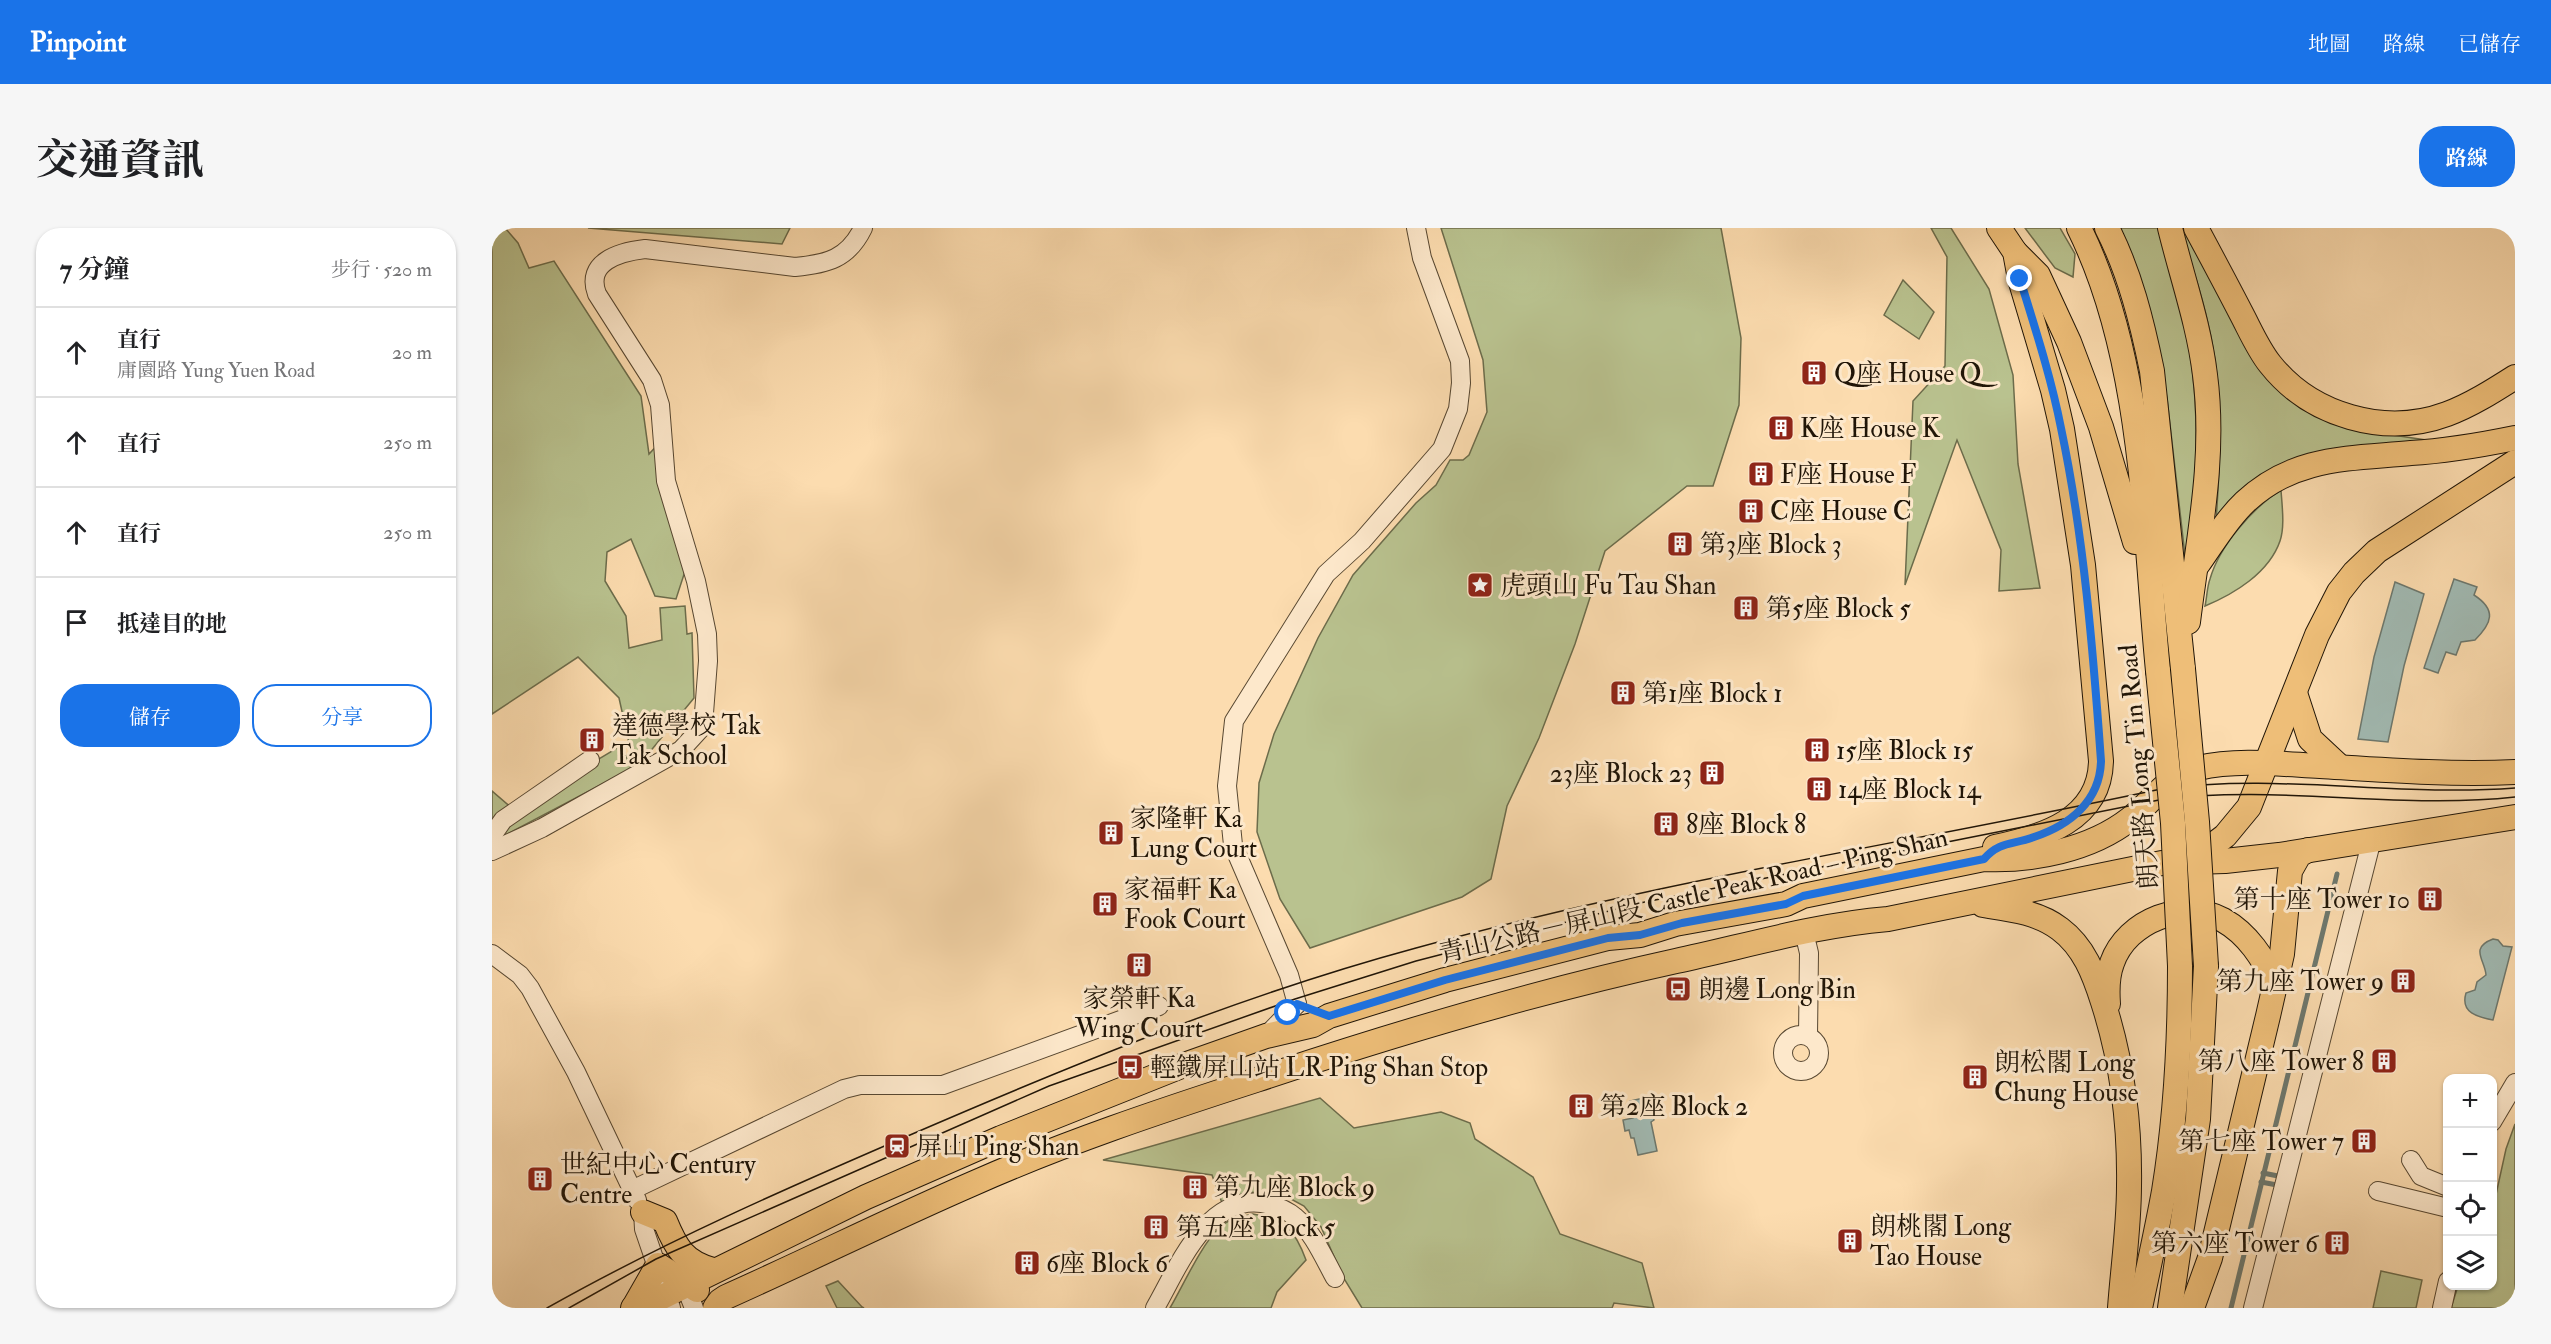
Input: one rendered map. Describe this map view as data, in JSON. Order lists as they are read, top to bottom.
{
  "streets": {
    "main road": ["朗天路 Long Tin Road", "青山公路－屏山段 Castle Peak Road – Ping Shan"]
  },
  "places": {
    "building": [
      "Q座 House Q",
      "K座 House K",
      "F座 House F",
      "C座 House C",
      "第3座 Block 3",
      "第5座 Block 5",
      "第1座 Block 1",
      "達德學校 Tak Tak School",
      "15座 Block 15",
      "23座 Block 23",
      "14座 Block 14",
      "8座 Block 8",
      "家隆軒 Ka Lung Court",
      "第十座 Tower 10",
      "家福軒 Ka Fook Court",
      "家榮軒 Ka Wing Court",
      "第九座 Tower 9",
      "第八座 Tower 8",
      "朗松閣 Long Chung House",
      "第2座 Block 2",
      "第七座 Tower 7",
      "世紀中心 Century Centre",
      "第九座 Block 9",
      "第五座 Block 5",
      "朗桃閣 Long Tao House",
      "第六座 Tower 6",
      "6座 Block 6"
    ],
    "place": ["虎頭山 Fu Tau Shan"],
    "bus stop": ["朗邊 Long Bin", "輕鐵屏山站 LR Ping Shan Stop"],
    "station": ["屏山 Ping Shan"]
  },
  "page": {
    "header": "Pinpoint",
    "nav": ["地圖", "路線", "已儲存"],
    "title": "交通資訊",
    "buttons": [
      "路線",
      ["儲存", "分享"]
    ],
    "heading": ["7 分鐘", "步行 · 520 m"],
    "list": [
      ["直行", "庸園路 Yung Yuen Road", "20 m"],
      ["直行", "250 m"],
      ["直行", "250 m"],
      "抵達目的地"
    ],
    "map_buttons": ["+", "−"]
  }
}
